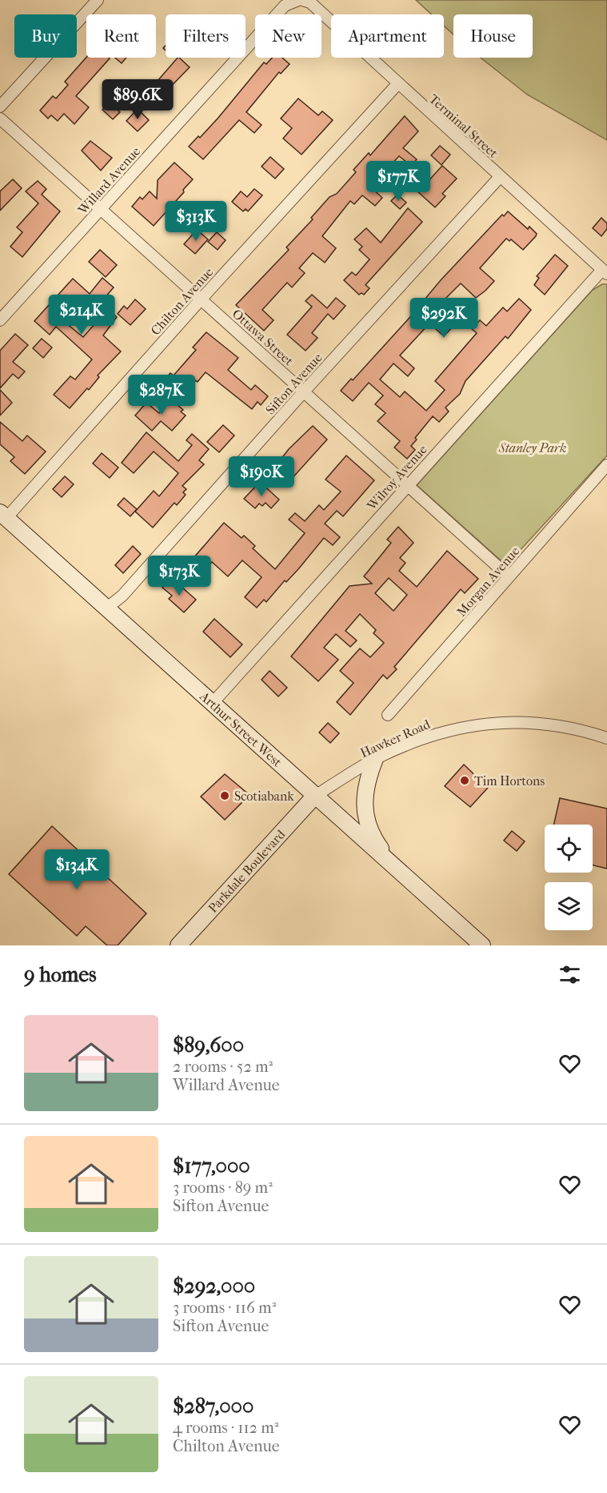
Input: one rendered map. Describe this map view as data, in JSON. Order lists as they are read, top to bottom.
{
  "streets": {
    "main road": ["Arthur Street West", "Parkdale Boulevard"],
    "street": [
      "Terminal Street",
      "Willard Avenue",
      "Chilton Avenue",
      "Ottawa Street",
      "Sifton Avenue",
      "Wilroy Avenue",
      "Morgan Avenue",
      "Hawker Road"
    ]
  },
  "crossings": [
    ["Terminal Street", "Chilton Avenue"],
    ["Terminal Street", "Sifton Avenue"],
    ["Terminal Street", "Wilroy Avenue"],
    ["Willard Avenue", "Ottawa Street"],
    ["Chilton Avenue", "Ottawa Street"],
    ["Chilton Avenue", "Arthur Street West"],
    ["Ottawa Street", "Sifton Avenue"],
    ["Ottawa Street", "Wilroy Avenue"],
    ["Ottawa Street", "Morgan Avenue"],
    ["Sifton Avenue", "Arthur Street West"],
    ["Wilroy Avenue", "Arthur Street West"],
    ["Arthur Street West", "Hawker Road"],
    ["Arthur Street West", "Parkdale Boulevard"],
    ["Hawker Road", "Parkdale Boulevard"]
  ],
  "parks": ["Stanley Park"],
  "places": ["Tim Hortons", "Scotiabank"],
  "page": {
    "chip": [
      "Buy",
      "Rent",
      "Filters",
      "New",
      "Apartment",
      "House"
    ],
    "price": [
      "$89.6K",
      "$177K",
      "$313K",
      "$214K",
      "$292K",
      "$287K",
      "$190K",
      "$173K",
      "$134K"
    ],
    "heading": "9 homes",
    "list": [
      {
        "name": "$89,600",
        "note": "2 rooms · 52 m² · Willard Avenue"
      },
      {
        "name": "$177,000",
        "note": "3 rooms · 89 m² · Sifton Avenue"
      },
      {
        "name": "$292,000",
        "note": "3 rooms · 116 m² · Sifton Avenue"
      },
      {
        "name": "$287,000",
        "note": "4 rooms · 112 m² · Chilton Avenue"
      }
    ]
  }
}
